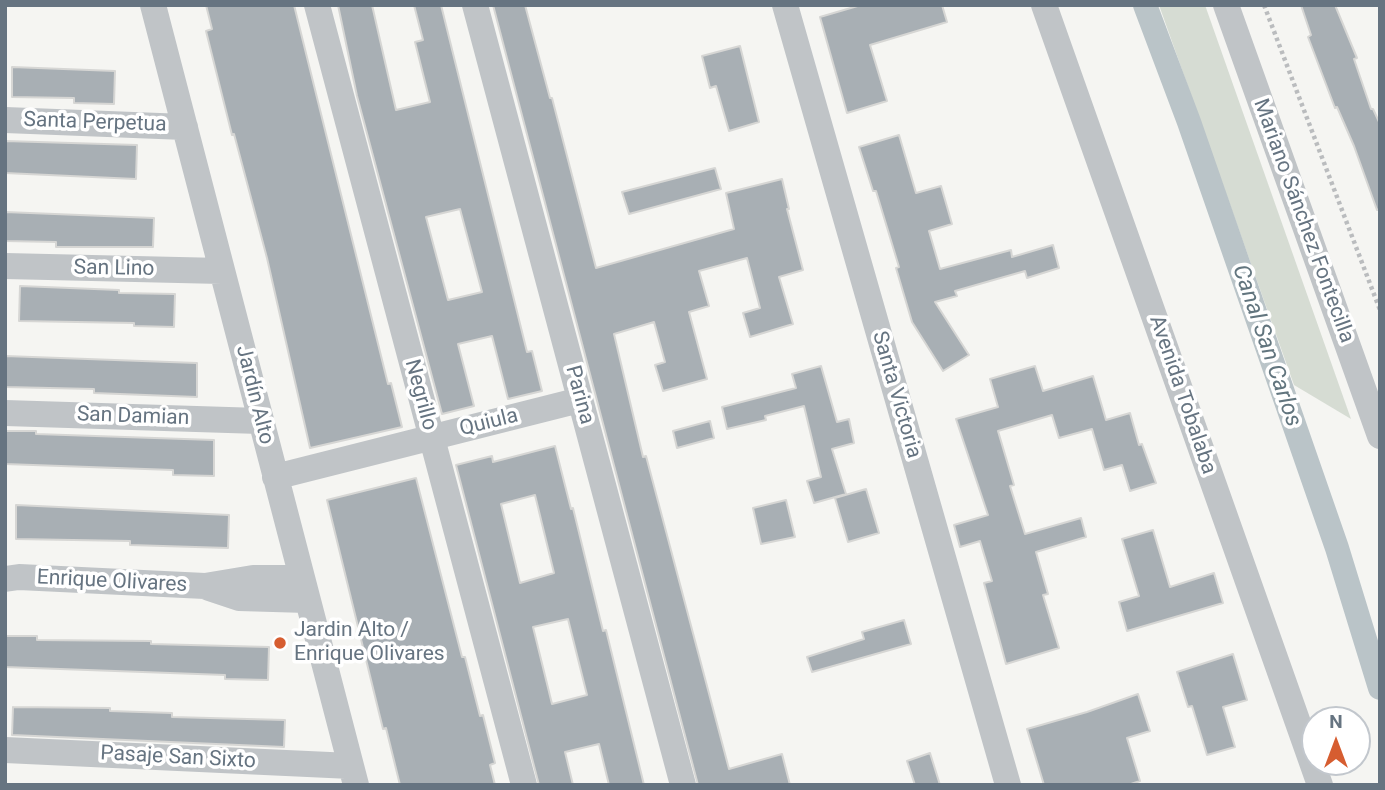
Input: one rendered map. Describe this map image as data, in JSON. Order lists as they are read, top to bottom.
{
  "streets": {
    "street": [
      "Santa Perpetua",
      "Mariano Sánchez Fontecilla",
      "San Lino",
      "Jardín Alto",
      "Negrillo",
      "Parina",
      "Santa Victoria",
      "Avenida Tobalaba",
      "San Damian",
      "Quiula",
      "Enrique Olivares",
      "Pasaje San Sixto"
    ]
  },
  "crossings": [
    ["Santa Perpetua", "Jardín Alto"],
    ["San Lino", "Jardín Alto"],
    ["Jardín Alto", "San Damian"],
    ["Jardín Alto", "Quiula"],
    ["Jardín Alto", "Enrique Olivares"],
    ["Jardín Alto", "Pasaje San Sixto"],
    ["Negrillo", "Quiula"],
    ["Parina", "Quiula"]
  ],
  "water": ["Canal San Carlos"],
  "places": ["Jardin Alto / Enrique Olivares"],
  "north": "top"
}
